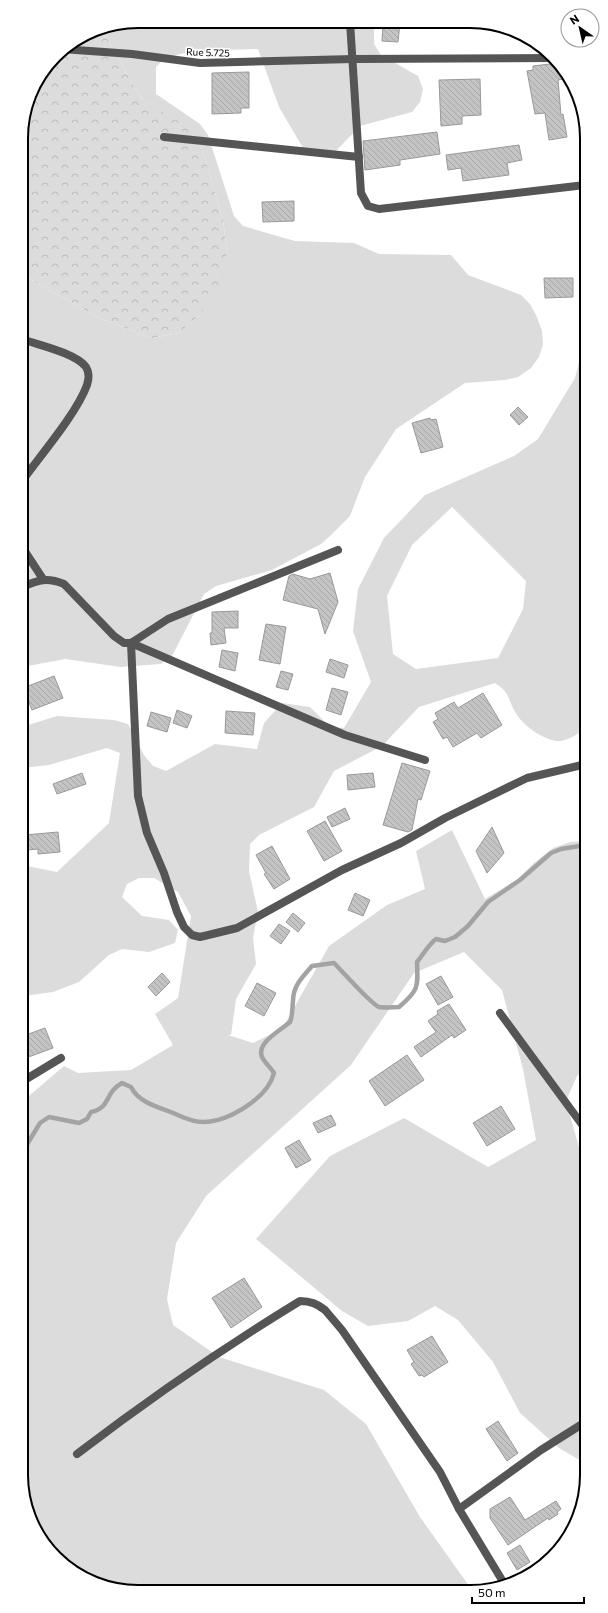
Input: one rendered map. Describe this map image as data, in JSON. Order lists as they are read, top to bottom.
{
  "streets": {
    "street": ["Rue 5.725"]
  },
  "scale_bar": "50 m",
  "north": "top left"
}
